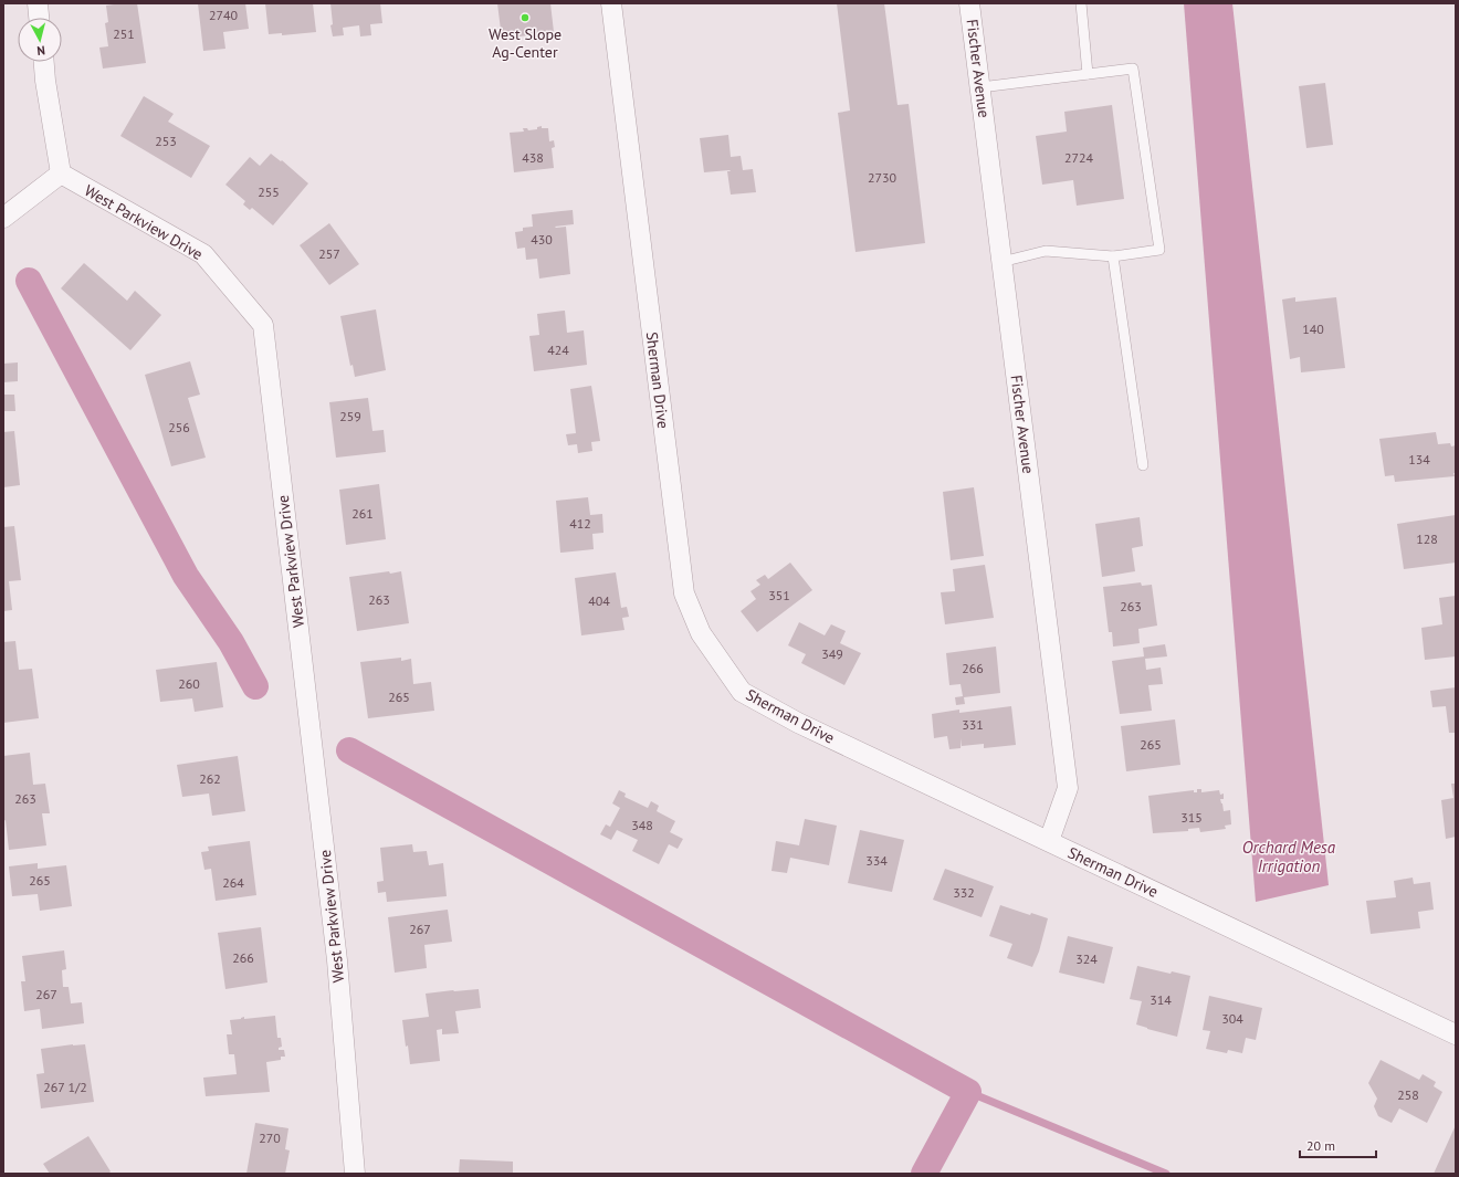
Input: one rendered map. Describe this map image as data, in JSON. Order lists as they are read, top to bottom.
{
  "streets": {
    "street": ["Fischer Avenue", "West Parkview Drive", "Sherman Drive"]
  },
  "crossings": [
    ["Fischer Avenue", "Sherman Drive"]
  ],
  "water": ["Orchard Mesa Irrigation"],
  "places": ["West Slope Ag-Center"],
  "house_numbers": [
    "2740",
    "251",
    "253",
    "438",
    "2724",
    "2730",
    "255",
    "430",
    "257",
    "140",
    "424",
    "259",
    "256",
    "134",
    "261",
    "412",
    "128",
    "351",
    "263",
    "404",
    "263",
    "349",
    "266",
    "260",
    "265",
    "331",
    "265",
    "262",
    "263",
    "315",
    "348",
    "334",
    "265",
    "264",
    "332",
    "267",
    "266",
    "324",
    "267",
    "314",
    "304",
    "267 1/2",
    "258",
    "270"
  ],
  "scale_bar": "20 m",
  "north": "bottom"
}
